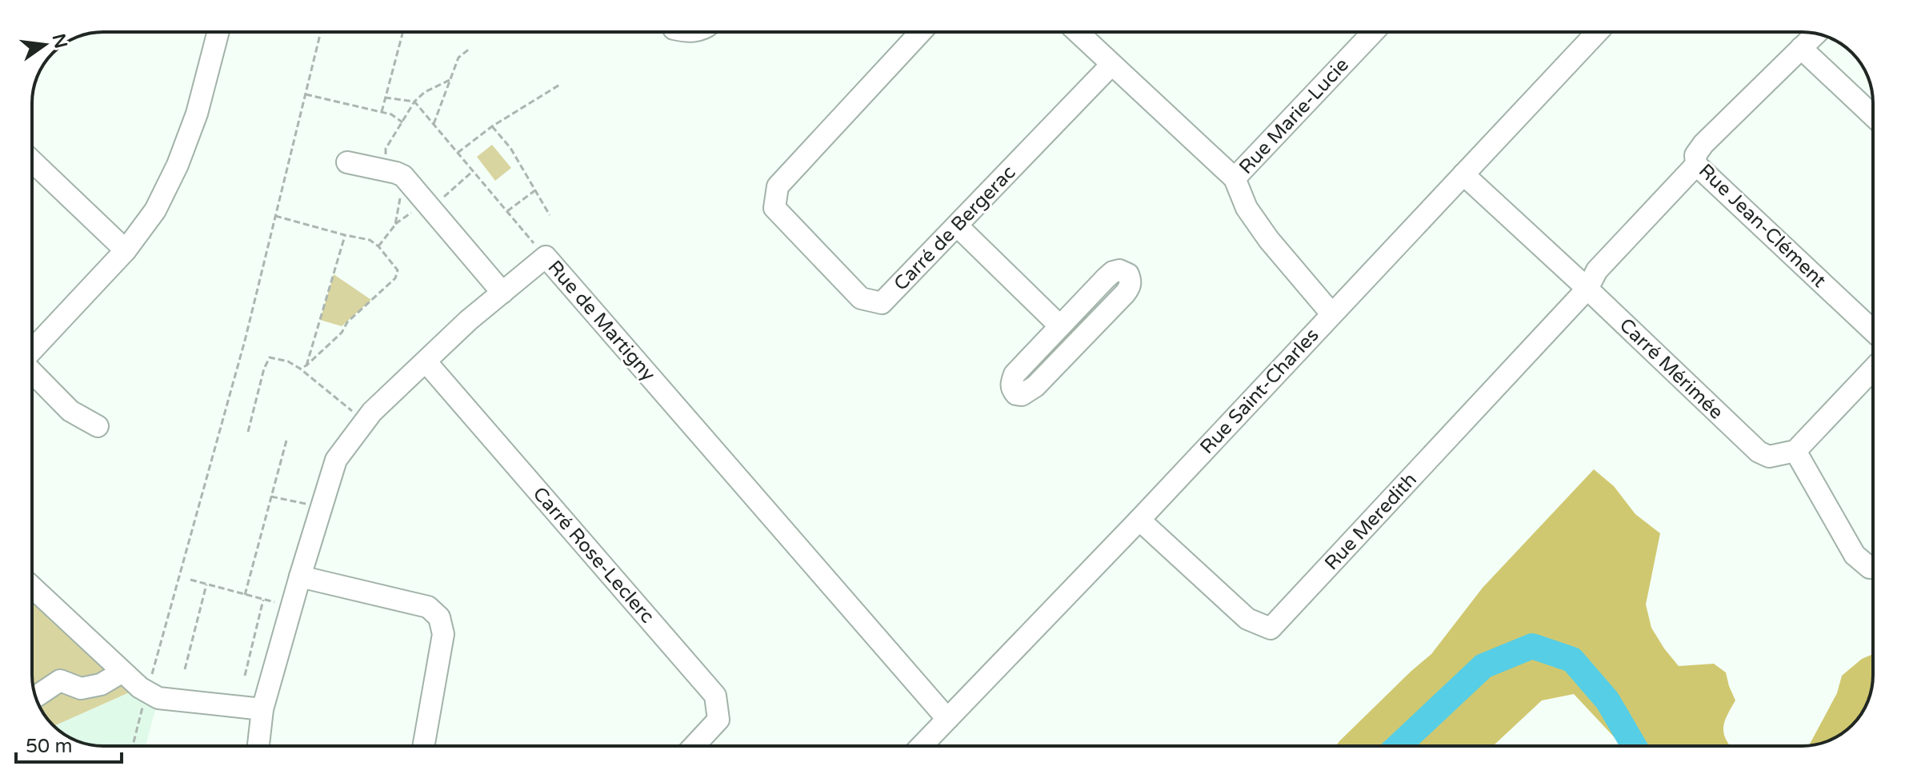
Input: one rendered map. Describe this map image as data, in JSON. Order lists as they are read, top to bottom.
{
  "streets": {
    "street": [
      "Rue Marie-Lucie",
      "Rue Jean-Clément",
      "Carré de Bergerac",
      "Rue de Martigny",
      "Carré Mérimée",
      "Rue Saint-Charles",
      "Rue Meredith",
      "Carré Rose-Leclerc"
    ]
  },
  "crossings": [
    ["Rue de Martigny", "Rue Saint-Charles"],
    ["Rue de Martigny", "Carré Rose-Leclerc"],
    ["Carré Mérimée", "Rue Saint-Charles"],
    ["Carré Mérimée", "Rue Meredith"],
    ["Rue Saint-Charles", "Rue Meredith"]
  ],
  "scale_bar": "50 m",
  "north": "right"
}
